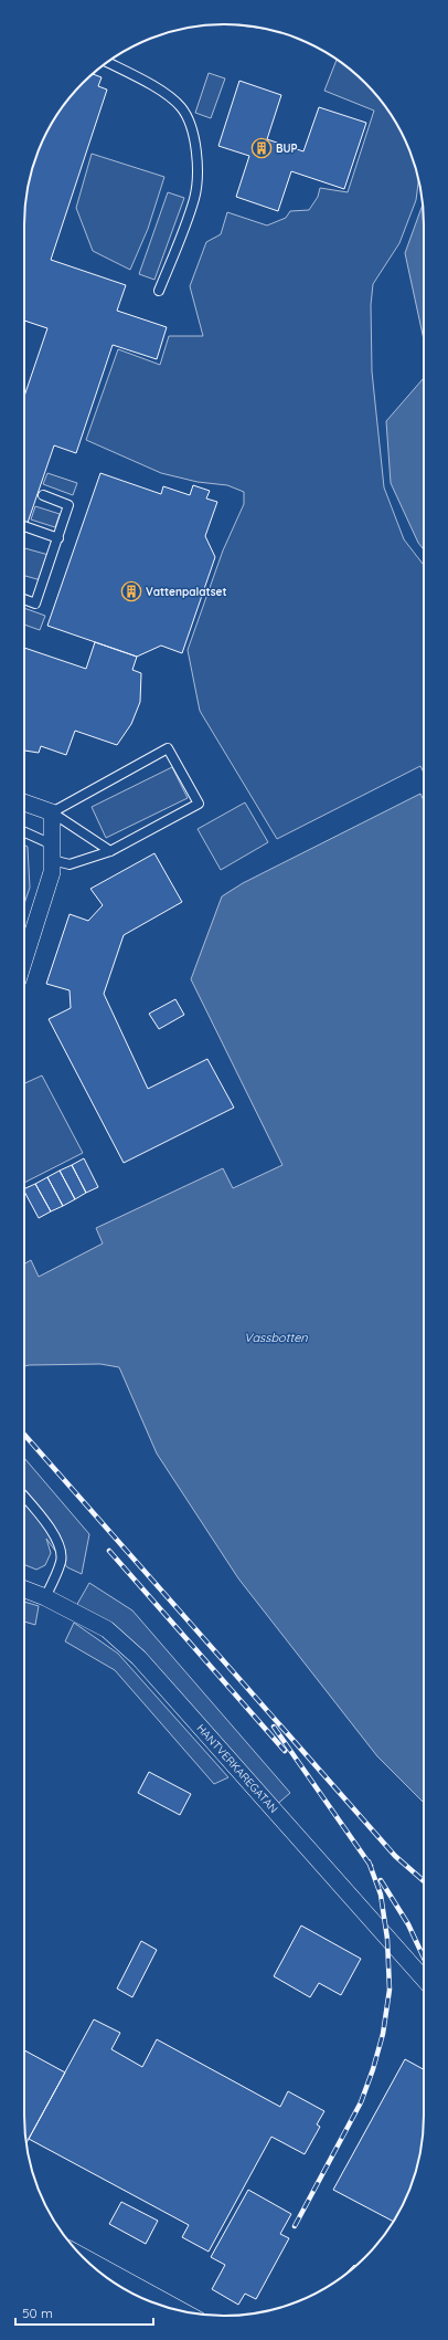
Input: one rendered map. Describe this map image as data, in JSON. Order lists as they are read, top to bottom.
{
  "streets": {
    "street": ["HANTVERKAREGATAN"]
  },
  "water": ["Vassbotten"],
  "places": {
    "building": ["BUP", "Vattenpalatset"]
  },
  "scale_bar": "50 m"
}
